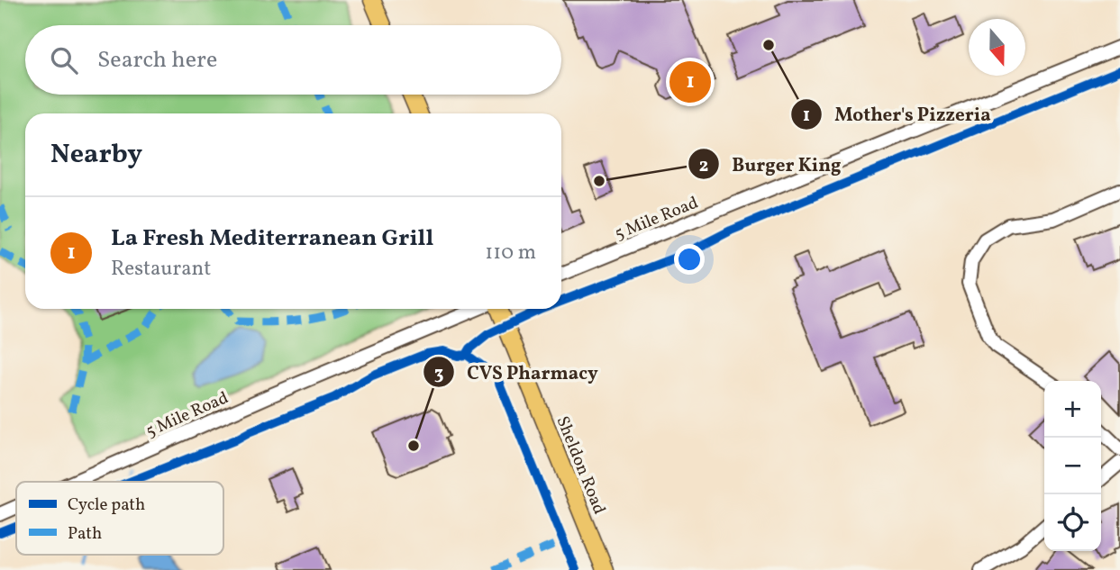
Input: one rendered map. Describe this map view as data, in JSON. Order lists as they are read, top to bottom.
{
  "streets": {
    "main road": ["Sheldon Road"],
    "street": ["5 Mile Road"]
  },
  "places": ["Mother's Pizzeria", "Burger King", "CVS Pharmacy"],
  "legend": ["Cycle path", "Path"],
  "north": "bottom",
  "page": {
    "search": "Search here",
    "pins": "1",
    "heading": "Nearby",
    "list": [
      {
        "mark": "1",
        "name": "La Fresh Mediterranean Grill",
        "note": "Restaurant",
        "value": "110 m"
      }
    ],
    "map_buttons": ["+", "−"]
  }
}
